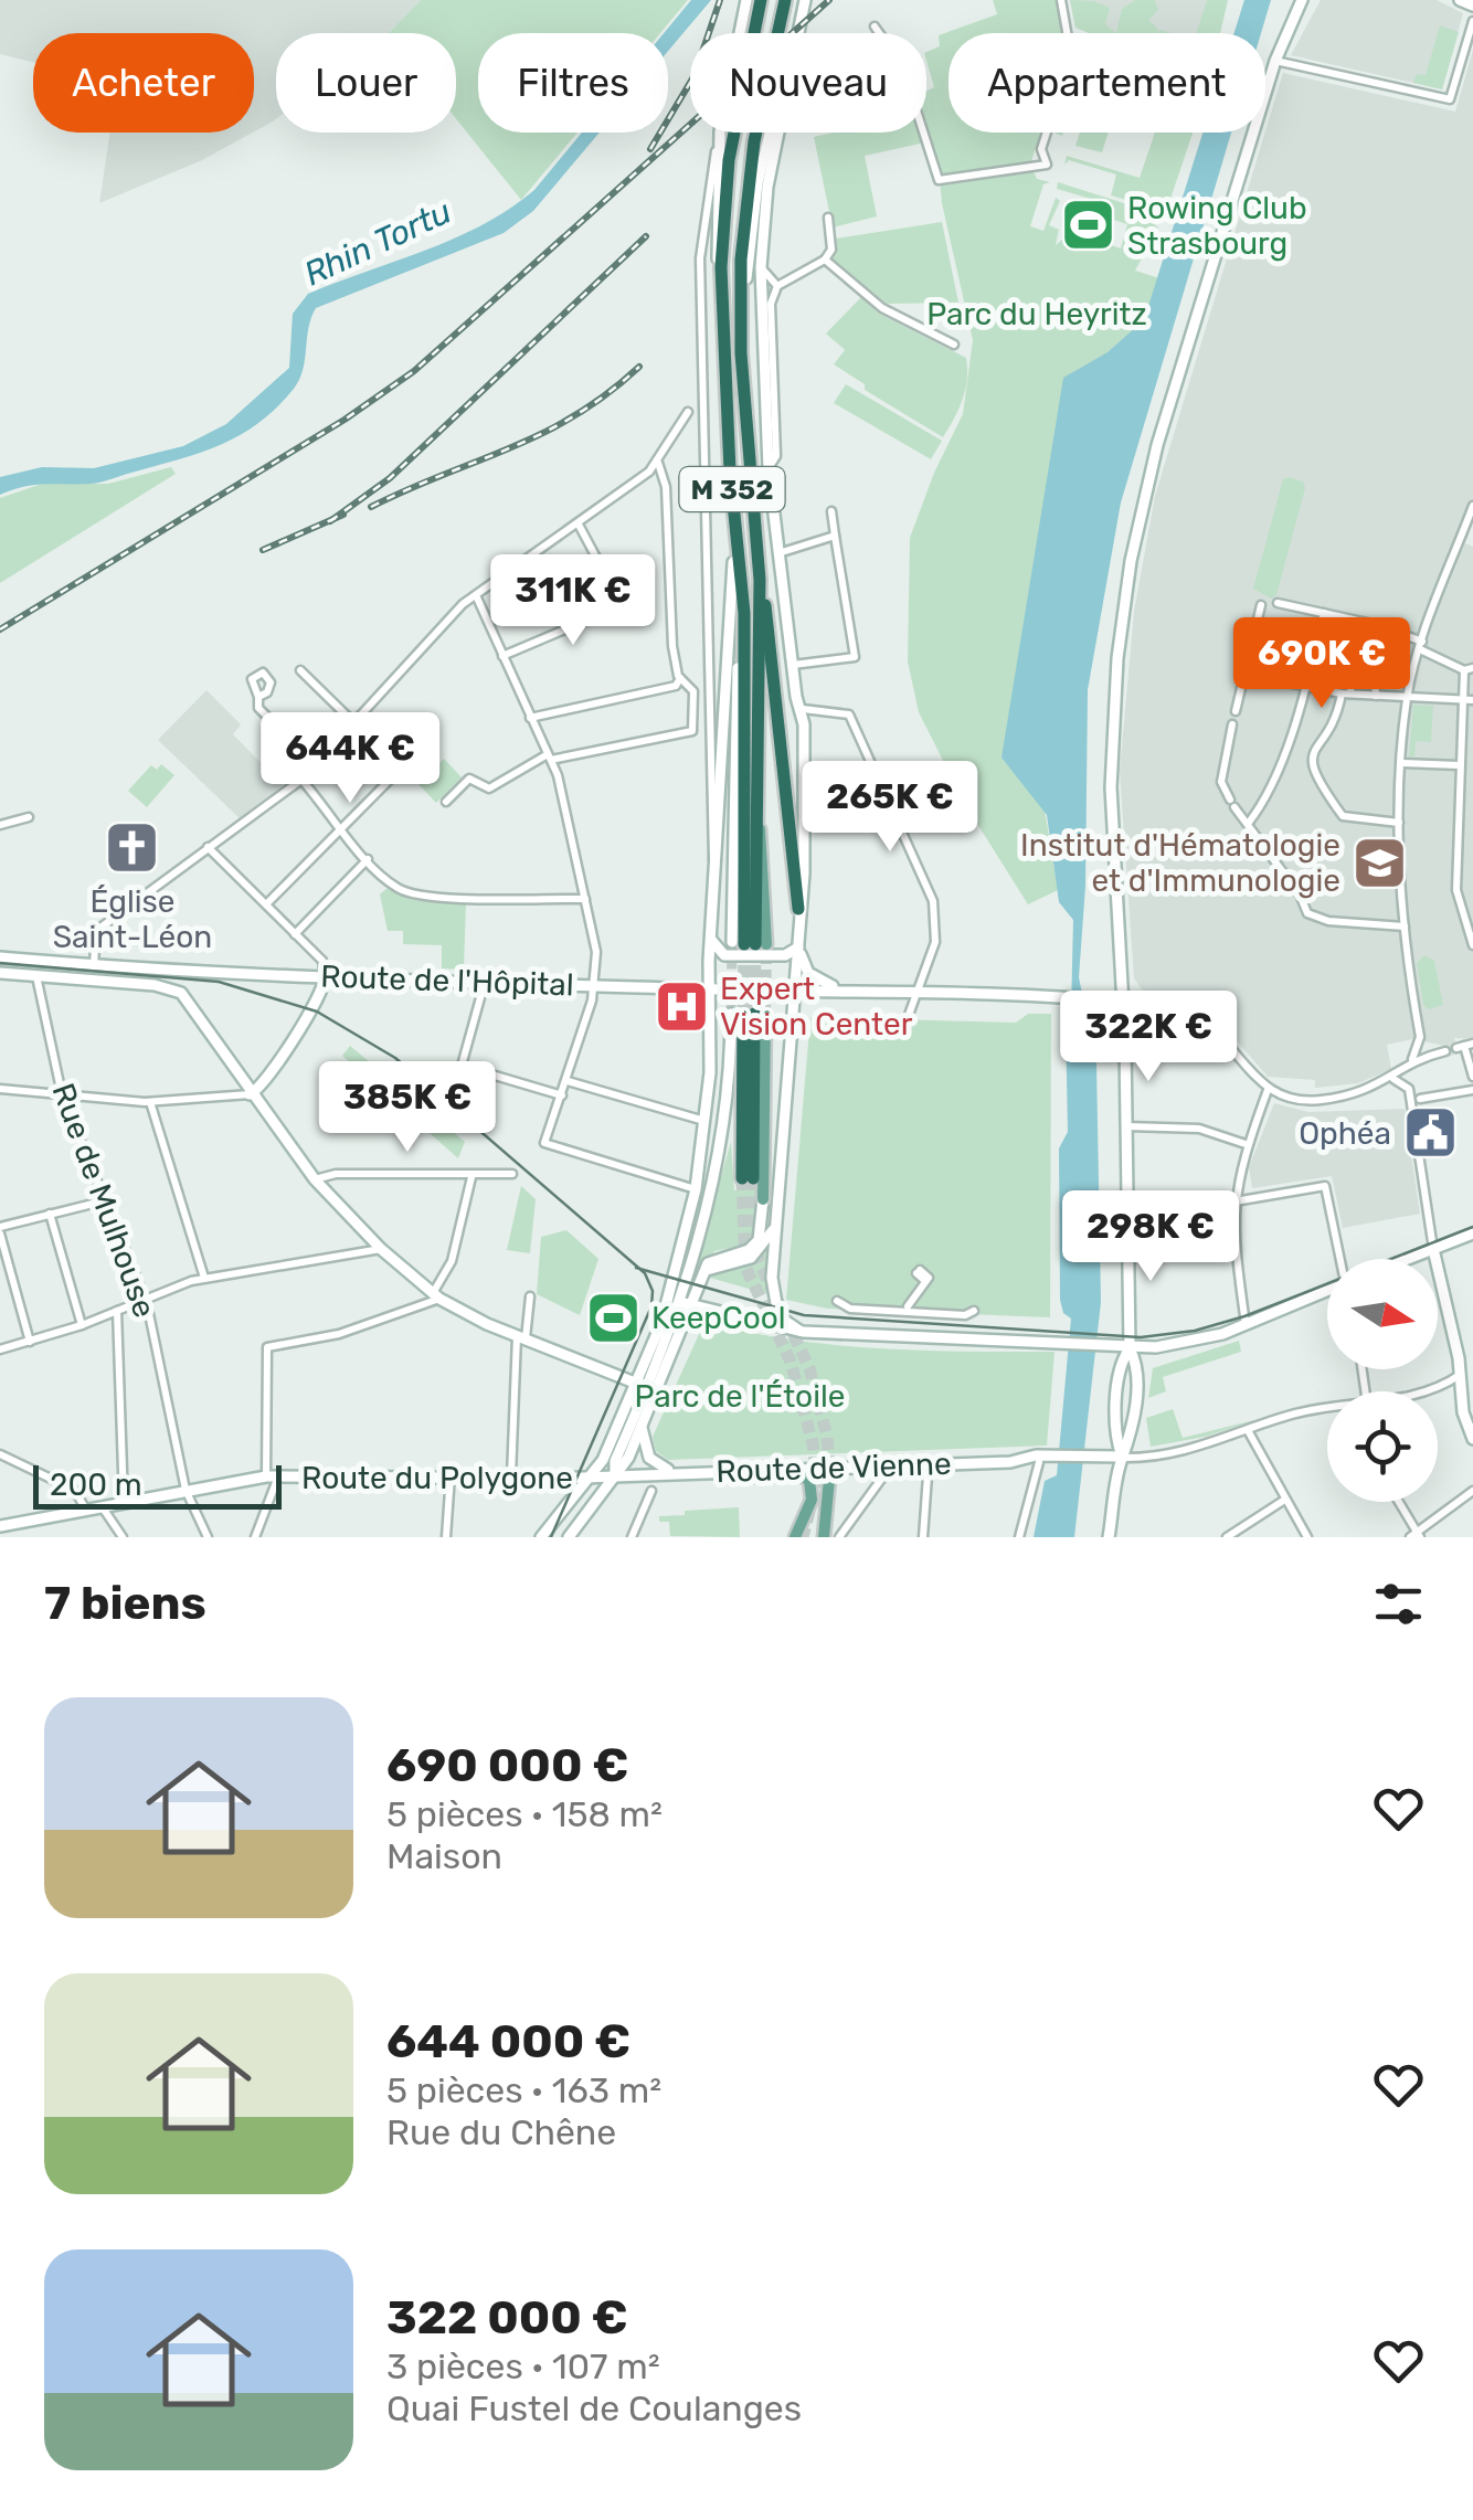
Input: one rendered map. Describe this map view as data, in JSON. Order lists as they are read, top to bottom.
{
  "streets": {
    "highway": ["M 352"],
    "main road": ["Route de l'Hôpital", "Route de Vienne", "Route du Polygone"],
    "street": ["Rue de Mulhouse"]
  },
  "crossings": [
    ["Rue de Mulhouse", "Route du Polygone"],
    ["Route de Vienne", "Route du Polygone"]
  ],
  "water": ["Rhin Tortu"],
  "parks": ["Parc du Heyritz", "Parc de l'Étoile"],
  "places": {
    "sports": ["Rowing Club Strasbourg", "KeepCool"],
    "church": ["Église Saint-Léon"],
    "school or university": ["Institut d'Hématologie et d'Immunologie"],
    "hospital": ["Expert Vision Center"],
    "public building": ["Ophéa"]
  },
  "scale_bar": "200 m",
  "north": "right",
  "page": {
    "chip": [
      "Acheter",
      "Louer",
      "Filtres",
      "Nouveau",
      "Appartement"
    ],
    "price": [
      "311K €",
      "690K €",
      "644K €",
      "265K €",
      "322K €",
      "385K €",
      "298K €"
    ],
    "scale": "200 m",
    "heading": "7 biens",
    "list": [
      {
        "name": "690 000 €",
        "note": "5 pièces · 158 m² · Maison"
      },
      {
        "name": "644 000 €",
        "note": "5 pièces · 163 m² · Rue du Chêne"
      },
      {
        "name": "322 000 €",
        "note": "3 pièces · 107 m² · Quai Fustel de Coulanges"
      }
    ]
  }
}
